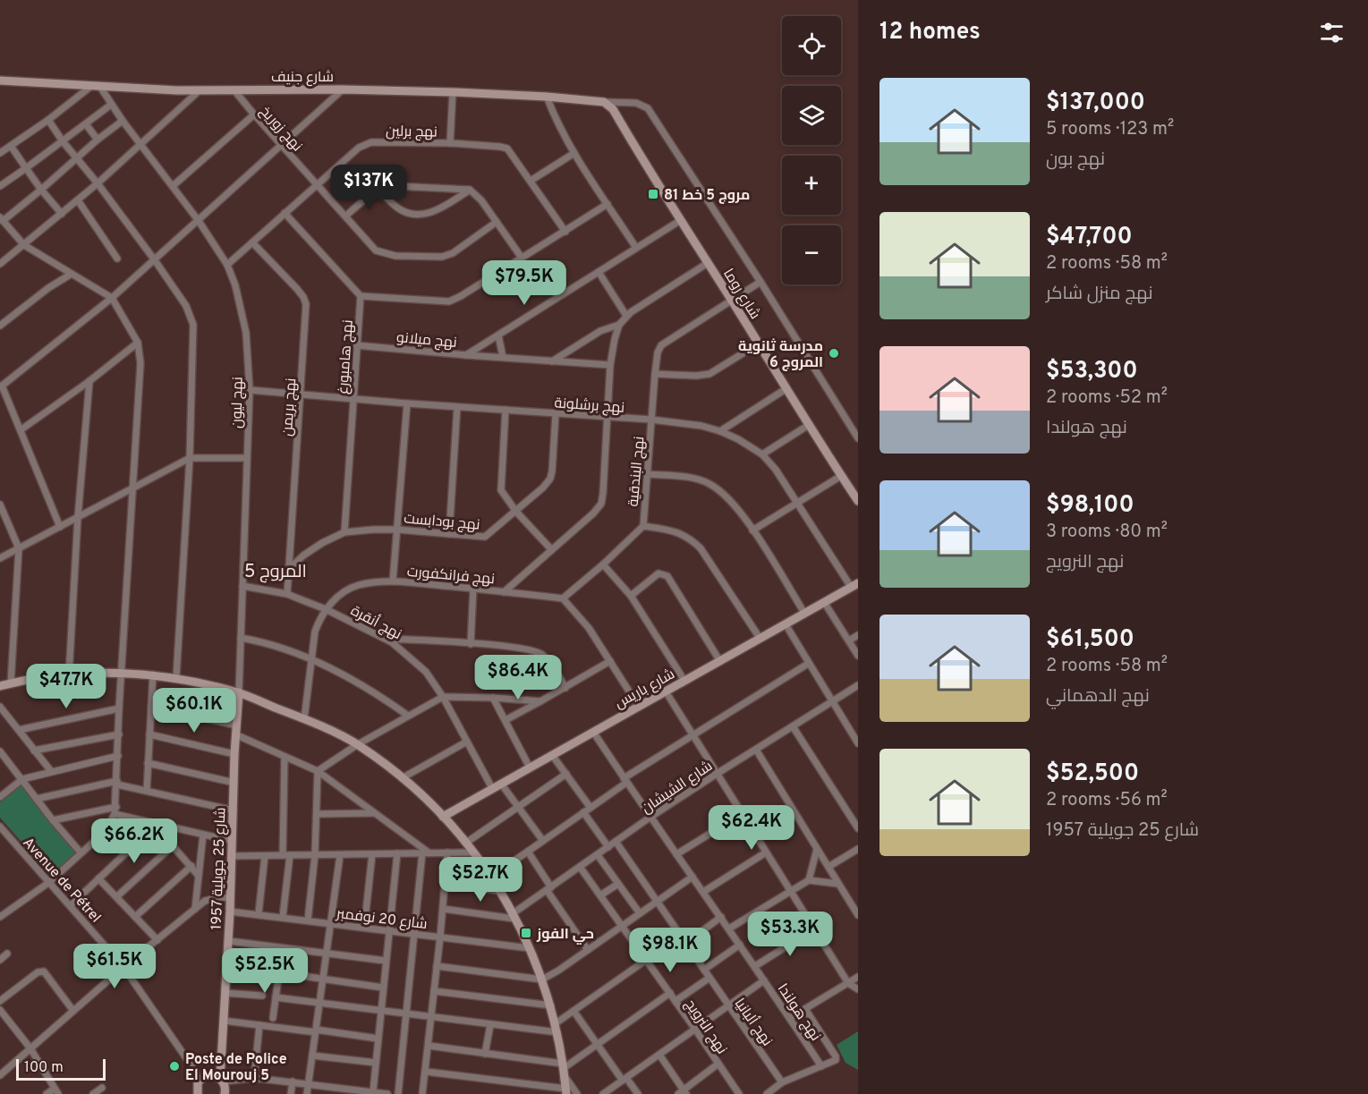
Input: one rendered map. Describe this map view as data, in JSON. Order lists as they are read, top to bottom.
{
  "streets": {
    "street": [
      "شارع جنيف",
      "نهج زوريخ",
      "نهج برلين",
      "شارع روما",
      "نهج ميلانو",
      "نهج هامبورغ",
      "نهج ليون",
      "نهج برشلونة",
      "نهج بريمن",
      "نهج البندقية",
      "نهج بودابست",
      "نهج فرانكفورت",
      "نهج أنقرة",
      "شارع باريس",
      "شارع الشيشان",
      "شارع 25 جويلية 1957",
      "Avenue de Pétrel",
      "شارع 20 نوفمبر",
      "نهج هولندا",
      "نهج ألبانيا",
      "نهج النرويج"
    ]
  },
  "crossings": [
    ["شارع جنيف", "نهج زوريخ"],
    ["شارع جنيف", "شارع روما"],
    ["شارع جنيف", "نهج ليون"],
    ["نهج زوريخ", "نهج برلين"],
    ["نهج برلين", "نهج ليون"],
    ["نهج برلين", "نهج بريمن"],
    ["شارع روما", "نهج ميلانو"],
    ["شارع روما", "نهج البندقية"],
    ["نهج ميلانو", "نهج هامبورغ"],
    ["نهج هامبورغ", "نهج برشلونة"],
    ["نهج هامبورغ", "نهج بودابست"],
    ["نهج ليون", "نهج برشلونة"],
    ["نهج ليون", "نهج أنقرة"],
    ["نهج ليون", "شارع 25 جويلية 1957"],
    ["نهج برشلونة", "نهج بريمن"],
    ["نهج برشلونة", "نهج البندقية"],
    ["نهج برشلونة", "نهج بودابست"],
    ["نهج برشلونة", "شارع باريس"],
    ["نهج بريمن", "نهج بودابست"],
    ["نهج بريمن", "نهج أنقرة"],
    ["نهج فرانكفورت", "نهج أنقرة"],
    ["نهج أنقرة", "شارع باريس"],
    ["شارع باريس", "نهج هولندا"],
    ["شارع الشيشان", "نهج هولندا"],
    ["شارع الشيشان", "نهج ألبانيا"],
    ["شارع الشيشان", "نهج النرويج"],
    ["شارع 25 جويلية 1957", "شارع 20 نوفمبر"]
  ],
  "districts": ["المروج 5"],
  "places": {
    "transit": ["مروج 5 خط 81", "حي الفوز"],
    "other": ["مدرسة ثانوية المروج 6", "Poste de Police El Mourouj 5"]
  },
  "scale_bar": "100 m",
  "page": {
    "heading": "12 homes",
    "map_buttons": ["+", "−"],
    "list": [
      {
        "name": "$137,000",
        "note": "5 rooms · 123 m² · نهج بون"
      },
      {
        "name": "$47,700",
        "note": "2 rooms · 58 m² · نهج منزل شاكر"
      },
      {
        "name": "$53,300",
        "note": "2 rooms · 52 m² · نهج هولندا"
      },
      {
        "name": "$98,100",
        "note": "3 rooms · 80 m² · نهج النرويج"
      },
      {
        "name": "$61,500",
        "note": "2 rooms · 58 m² · نهج الدهماني"
      },
      {
        "name": "$52,500",
        "note": "2 rooms · 56 m² · شارع 25 جويلية 1957"
      }
    ],
    "price": [
      "$137K",
      "$79.5K",
      "$86.4K",
      "$47.7K",
      "$60.1K",
      "$62.4K",
      "$66.2K",
      "$52.7K",
      "$53.3K",
      "$98.1K",
      "$61.5K",
      "$52.5K"
    ],
    "scale": "100 m"
  }
}
